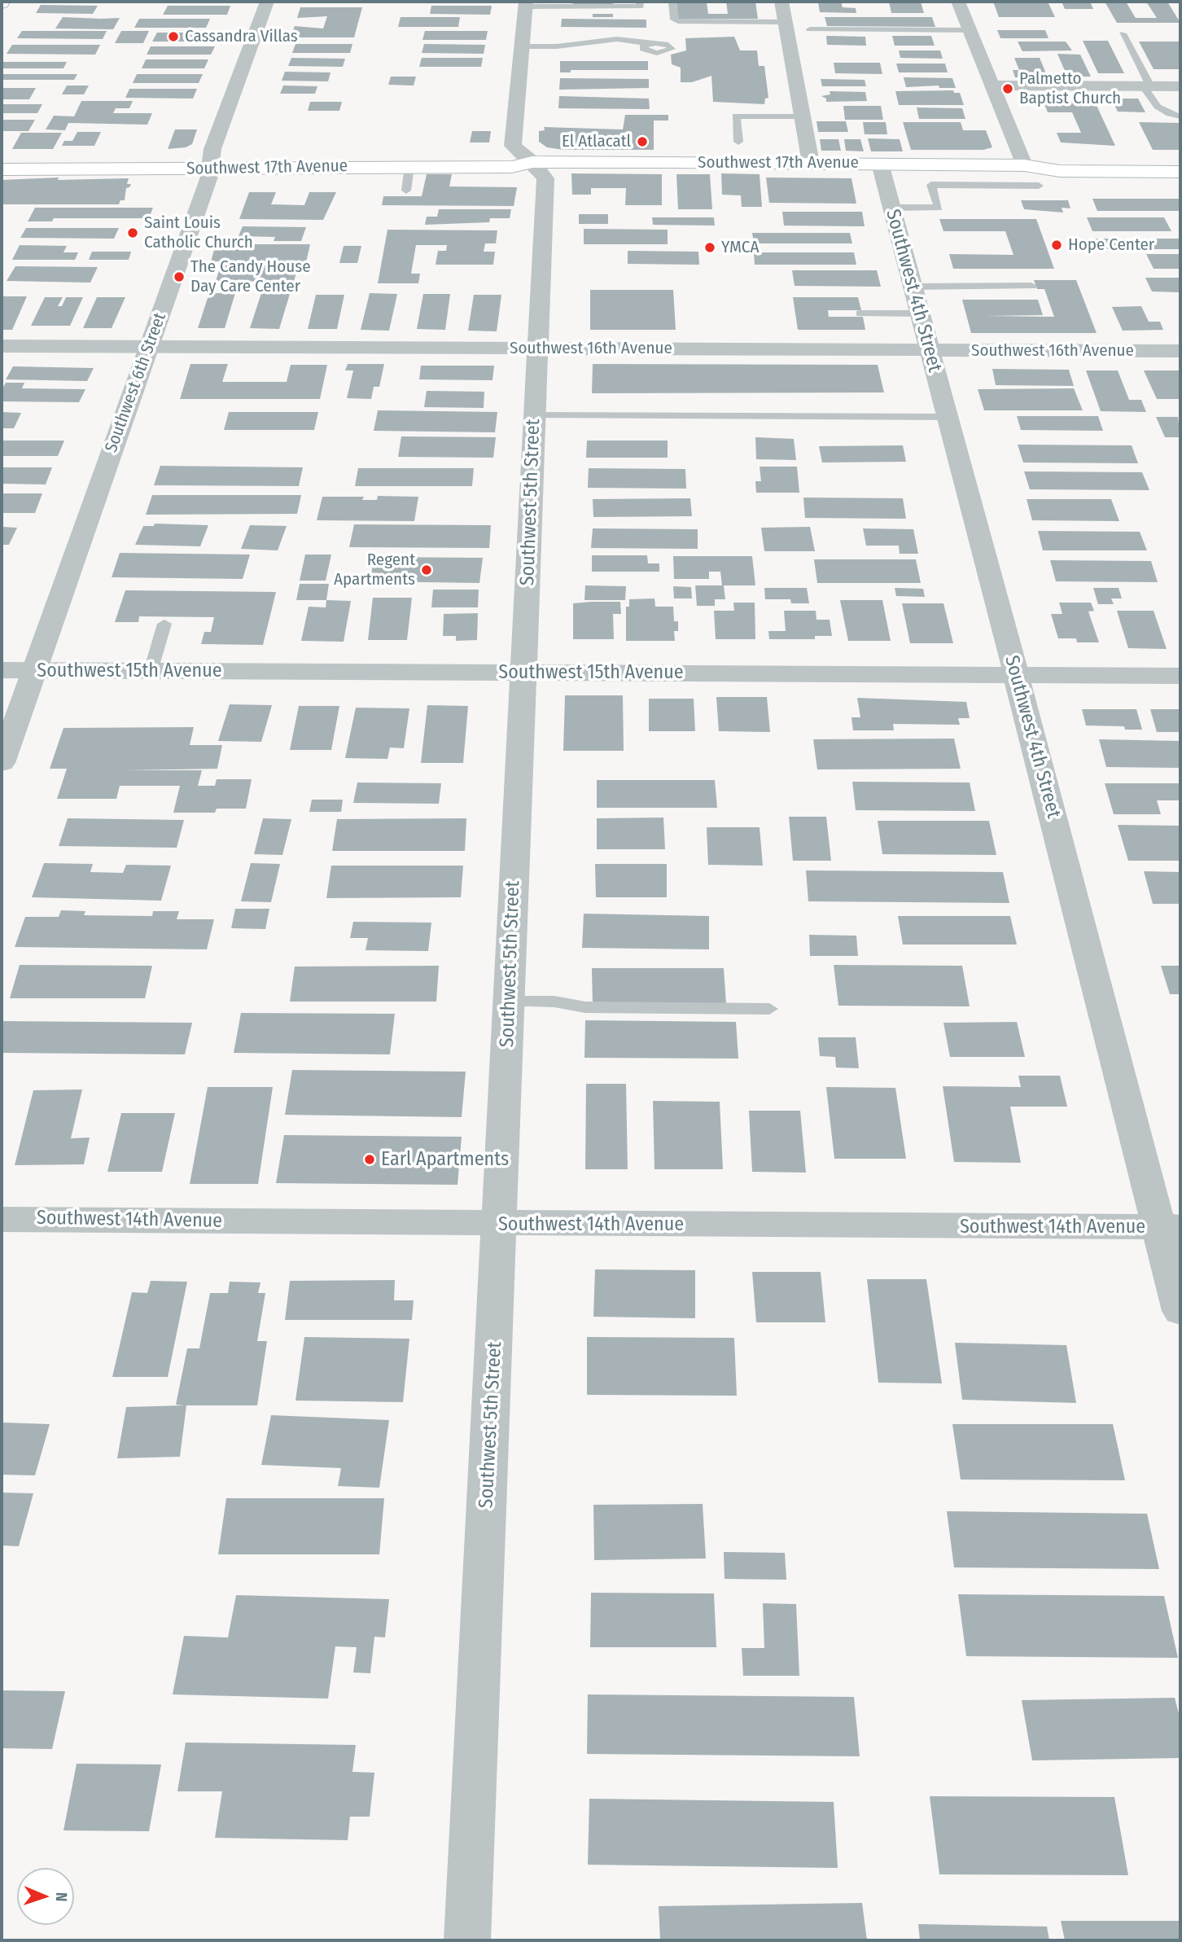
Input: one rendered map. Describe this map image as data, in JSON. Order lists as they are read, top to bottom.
{
  "streets": {
    "main road": ["Southwest 17th Avenue"],
    "street": [
      "Southwest 4th Street",
      "Southwest 16th Avenue",
      "Southwest 6th Street",
      "Southwest 5th Street",
      "Southwest 15th Avenue",
      "Southwest 14th Avenue"
    ]
  },
  "crossings": [
    ["Southwest 17th Avenue", "Southwest 4th Street"],
    ["Southwest 17th Avenue", "Southwest 6th Street"],
    ["Southwest 17th Avenue", "Southwest 5th Street"],
    ["Southwest 4th Street", "Southwest 16th Avenue"],
    ["Southwest 4th Street", "Southwest 15th Avenue"],
    ["Southwest 4th Street", "Southwest 14th Avenue"],
    ["Southwest 16th Avenue", "Southwest 6th Street"],
    ["Southwest 16th Avenue", "Southwest 5th Street"],
    ["Southwest 6th Street", "Southwest 15th Avenue"],
    ["Southwest 5th Street", "Southwest 15th Avenue"],
    ["Southwest 5th Street", "Southwest 14th Avenue"]
  ],
  "places": [
    "Cassandra Villas",
    "Palmetto Baptist Church",
    "El Atlacatl",
    "Saint Louis Catholic Church",
    "Hope Center",
    "YMCA",
    "The Candy House Day Care Center",
    "Regent Apartments",
    "Earl Apartments"
  ],
  "north": "right"
}
